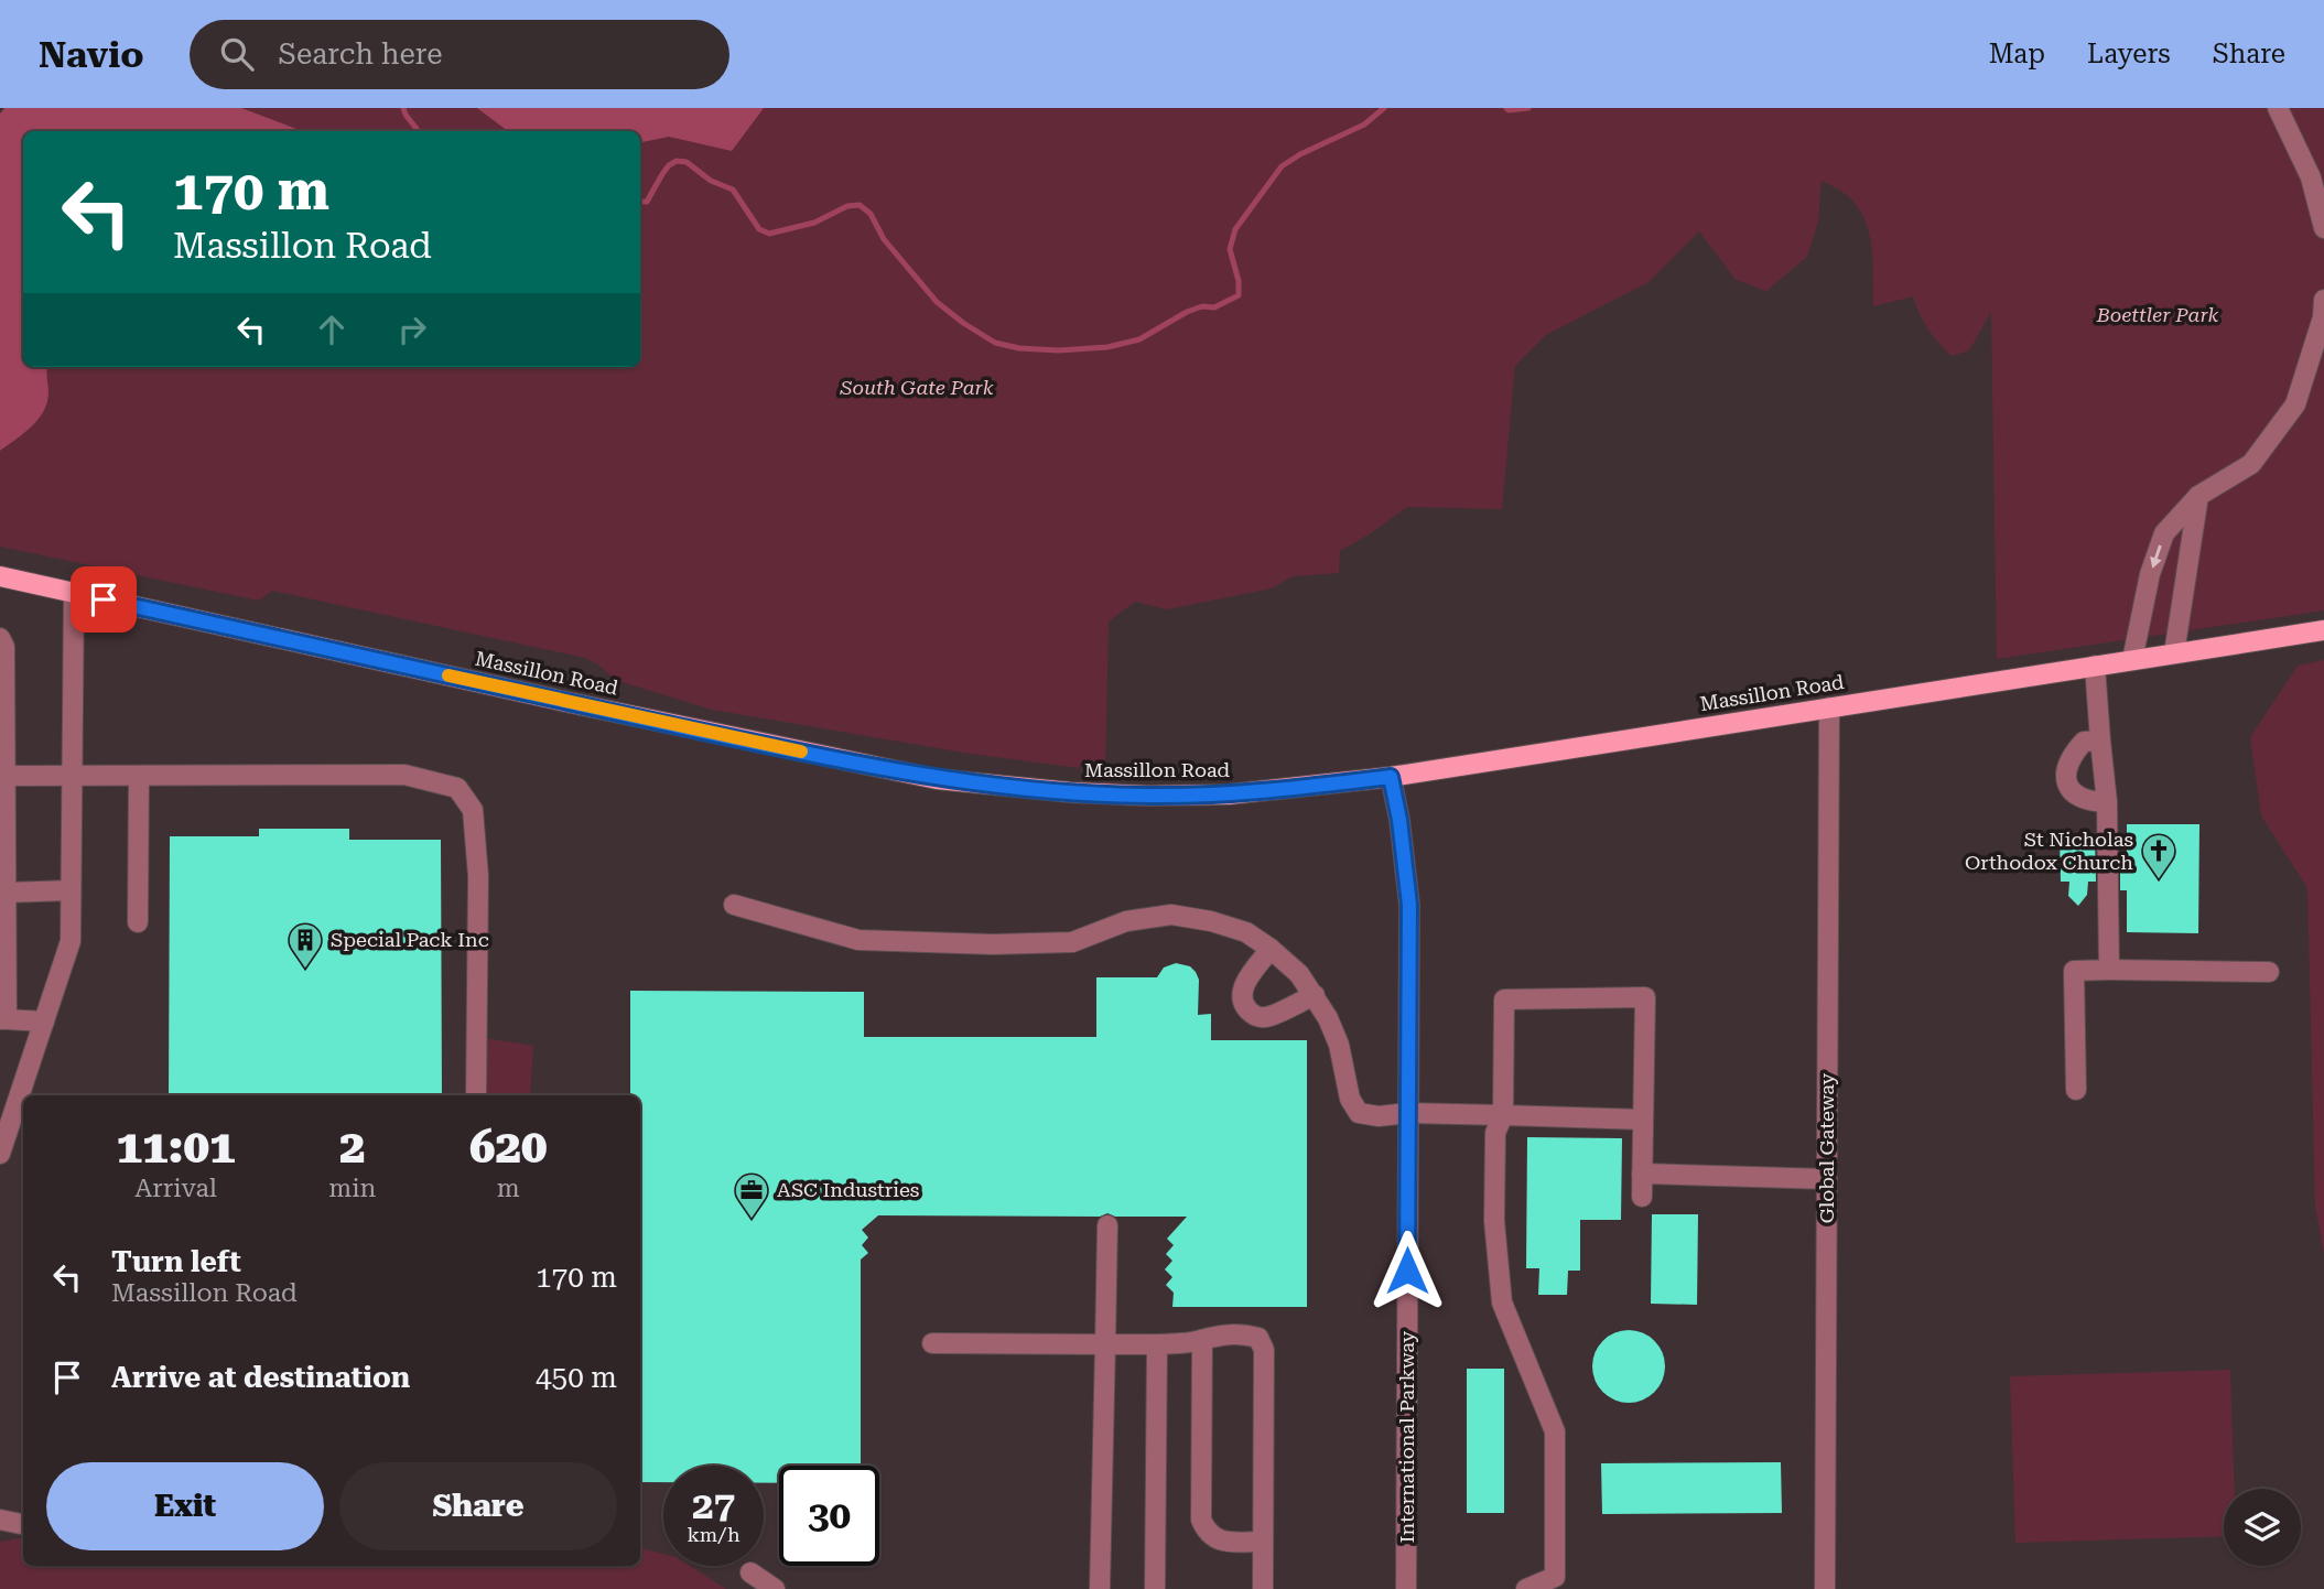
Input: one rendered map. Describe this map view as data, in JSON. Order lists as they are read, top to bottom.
{
  "streets": {
    "main road": ["Massillon Road"],
    "street": ["Global Gateway", "International Parkway"]
  },
  "crossings": [
    ["Massillon Road", "Global Gateway"],
    ["Massillon Road", "International Parkway"]
  ],
  "parks": ["Boettler Park", "South Gate Park"],
  "places": {
    "church": ["St Nicholas Orthodox Church"],
    "building": ["Special Pack Inc"],
    "office": ["ASC Industries"]
  },
  "page": {
    "header": "Navio",
    "search": "Search here",
    "nav": ["Map", "Layers", "Share"],
    "turn": ["170 m", "Massillon Road"],
    "eta": [
      "11:01",
      "Arrival",
      "2",
      "min",
      "620",
      "m"
    ],
    "list": [
      {
        "name": "Turn left",
        "note": "Massillon Road",
        "value": "170 m"
      },
      {
        "name": "Arrive at destination",
        "value": "450 m"
      }
    ],
    "buttons": ["Exit", "Share"],
    "speed": "27 km/h",
    "limit": "30"
  }
}
